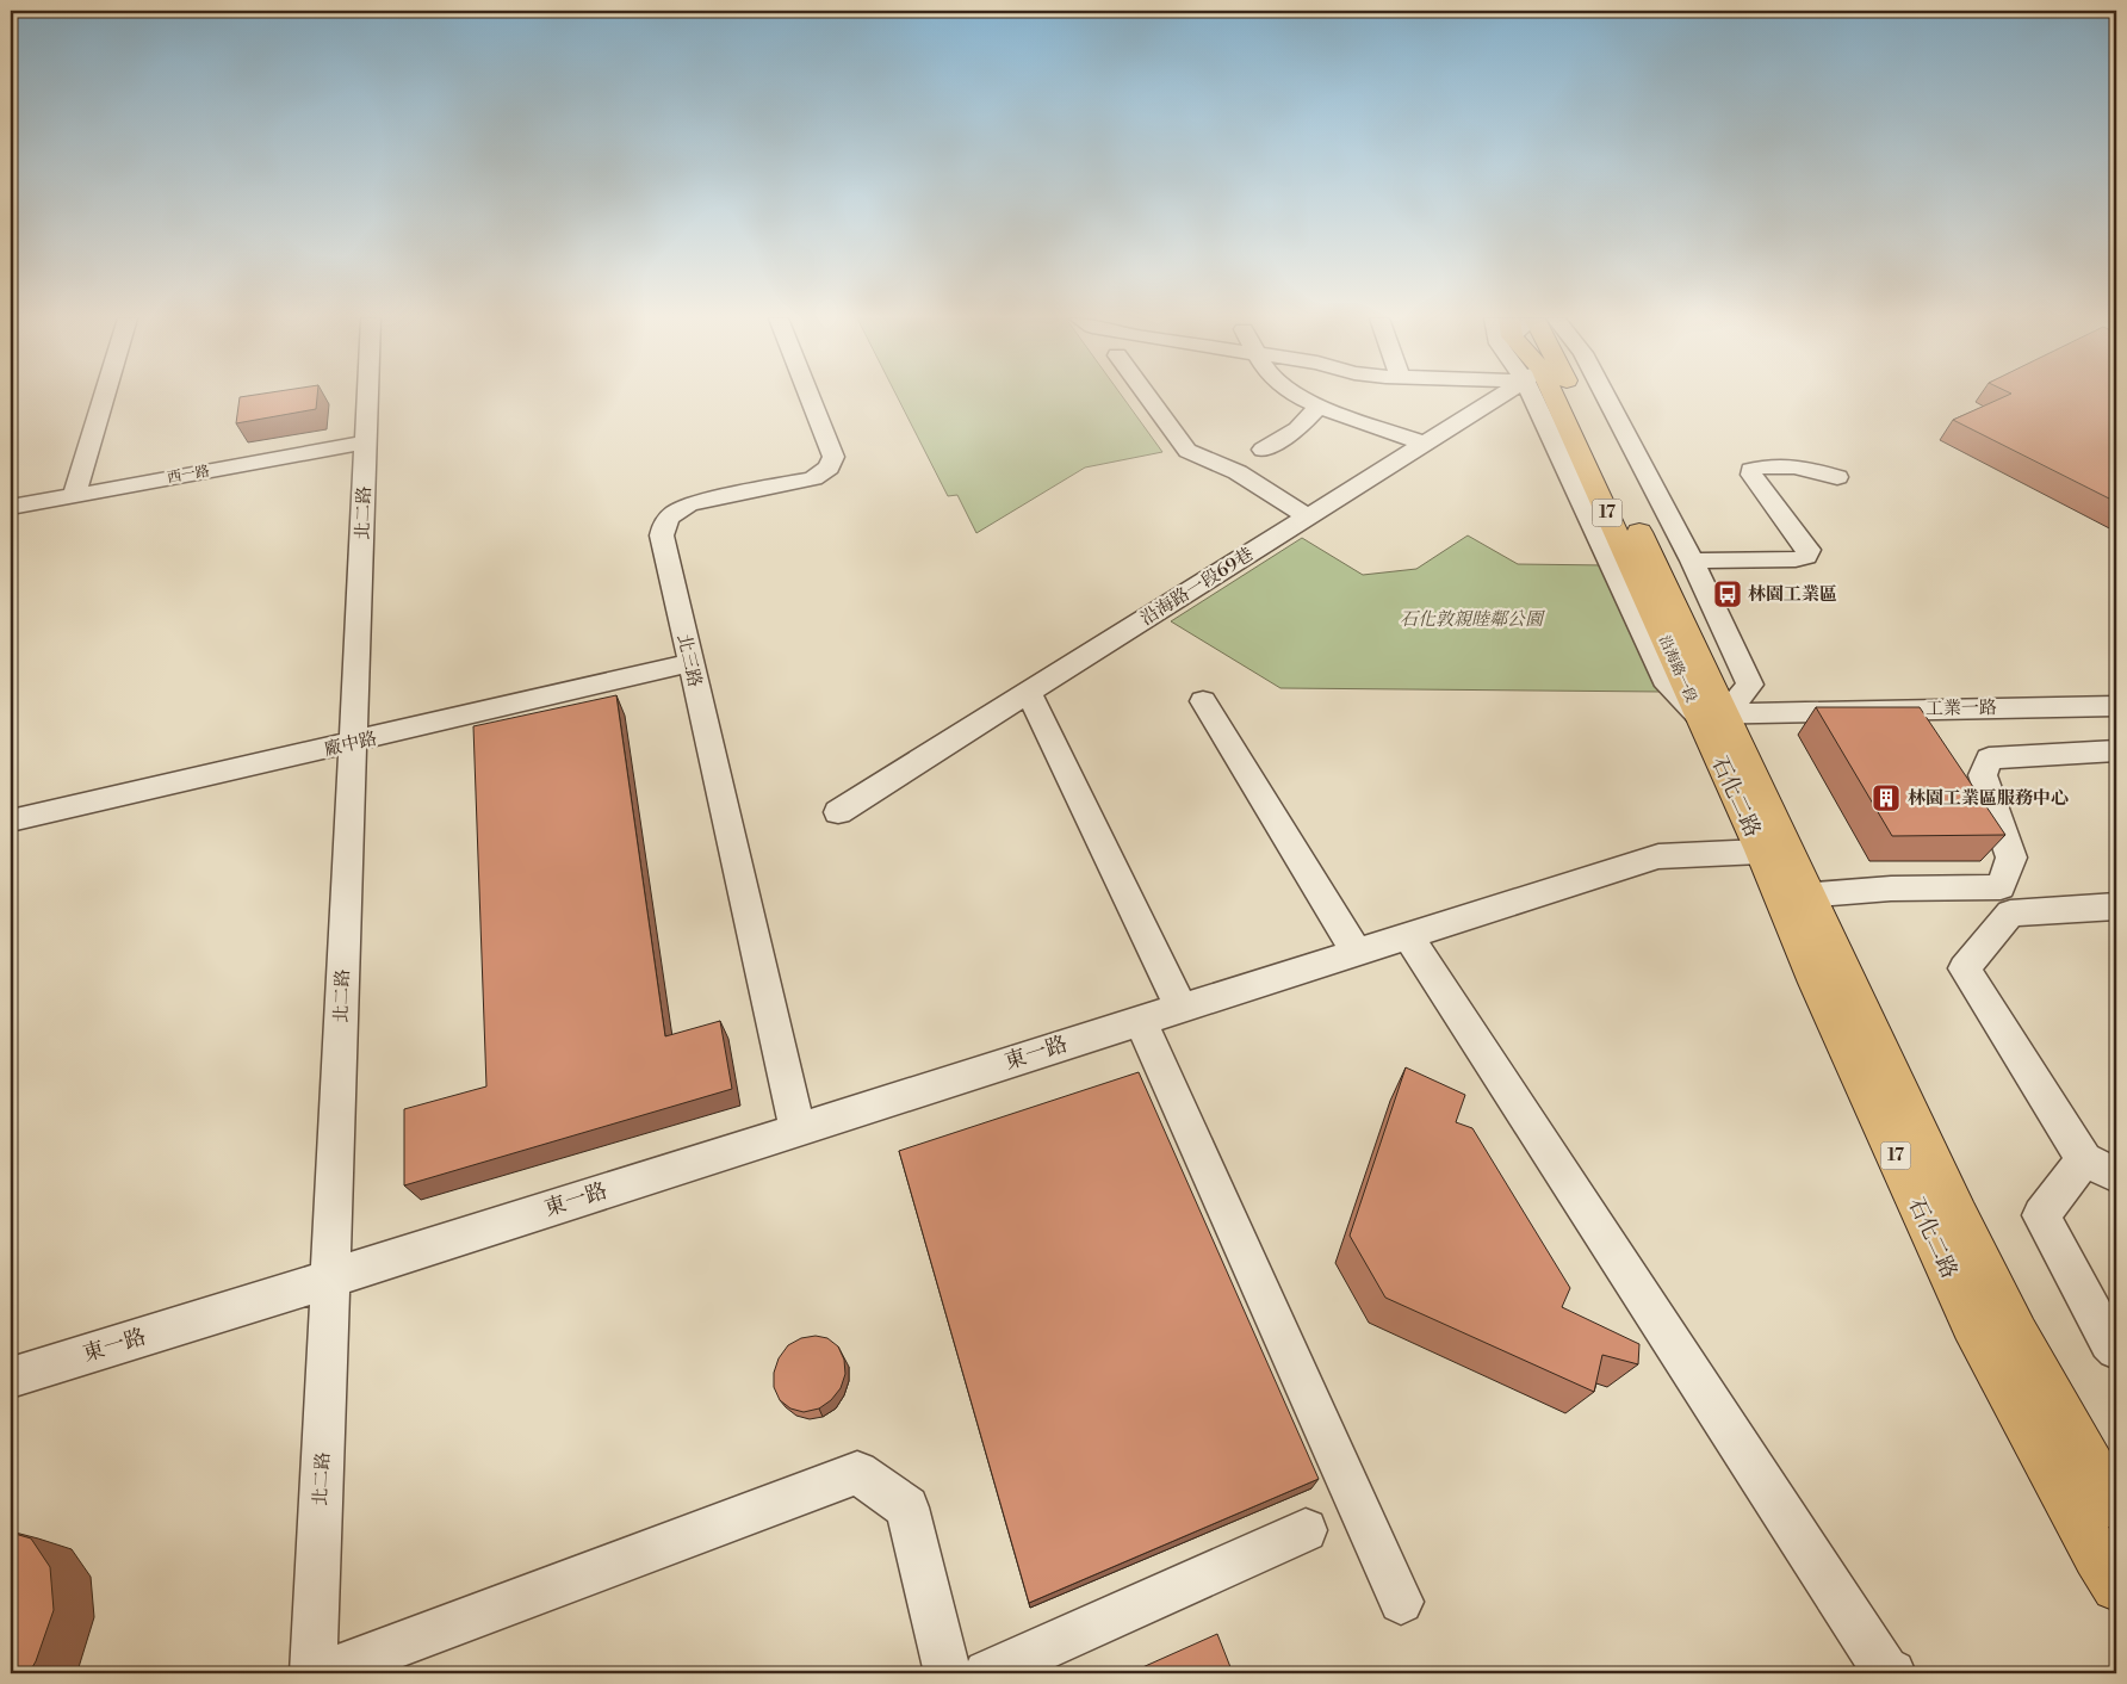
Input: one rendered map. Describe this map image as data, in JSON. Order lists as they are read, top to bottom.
{
  "streets": {
    "main road": ["17", "沿海路一段", "石化二路"],
    "street": [
      "西一路",
      "北二路",
      "沿海路一段69巷",
      "北三路",
      "工業一路",
      "廠中路",
      "東一路"
    ]
  },
  "crossings": [
    ["西一路", "北二路"],
    ["北二路", "廠中路"],
    ["北二路", "東一路"],
    ["北三路", "廠中路"],
    ["北三路", "東一路"],
    ["沿海路一段", "工業一路"],
    ["沿海路一段", "石化二路"],
    ["工業一路", "石化二路"],
    ["石化二路", "東一路"]
  ],
  "parks": ["石化敦親睦鄰公園"],
  "places": {
    "bus stop": ["林園工業區"],
    "building": ["林園工業區服務中心"]
  }
}
